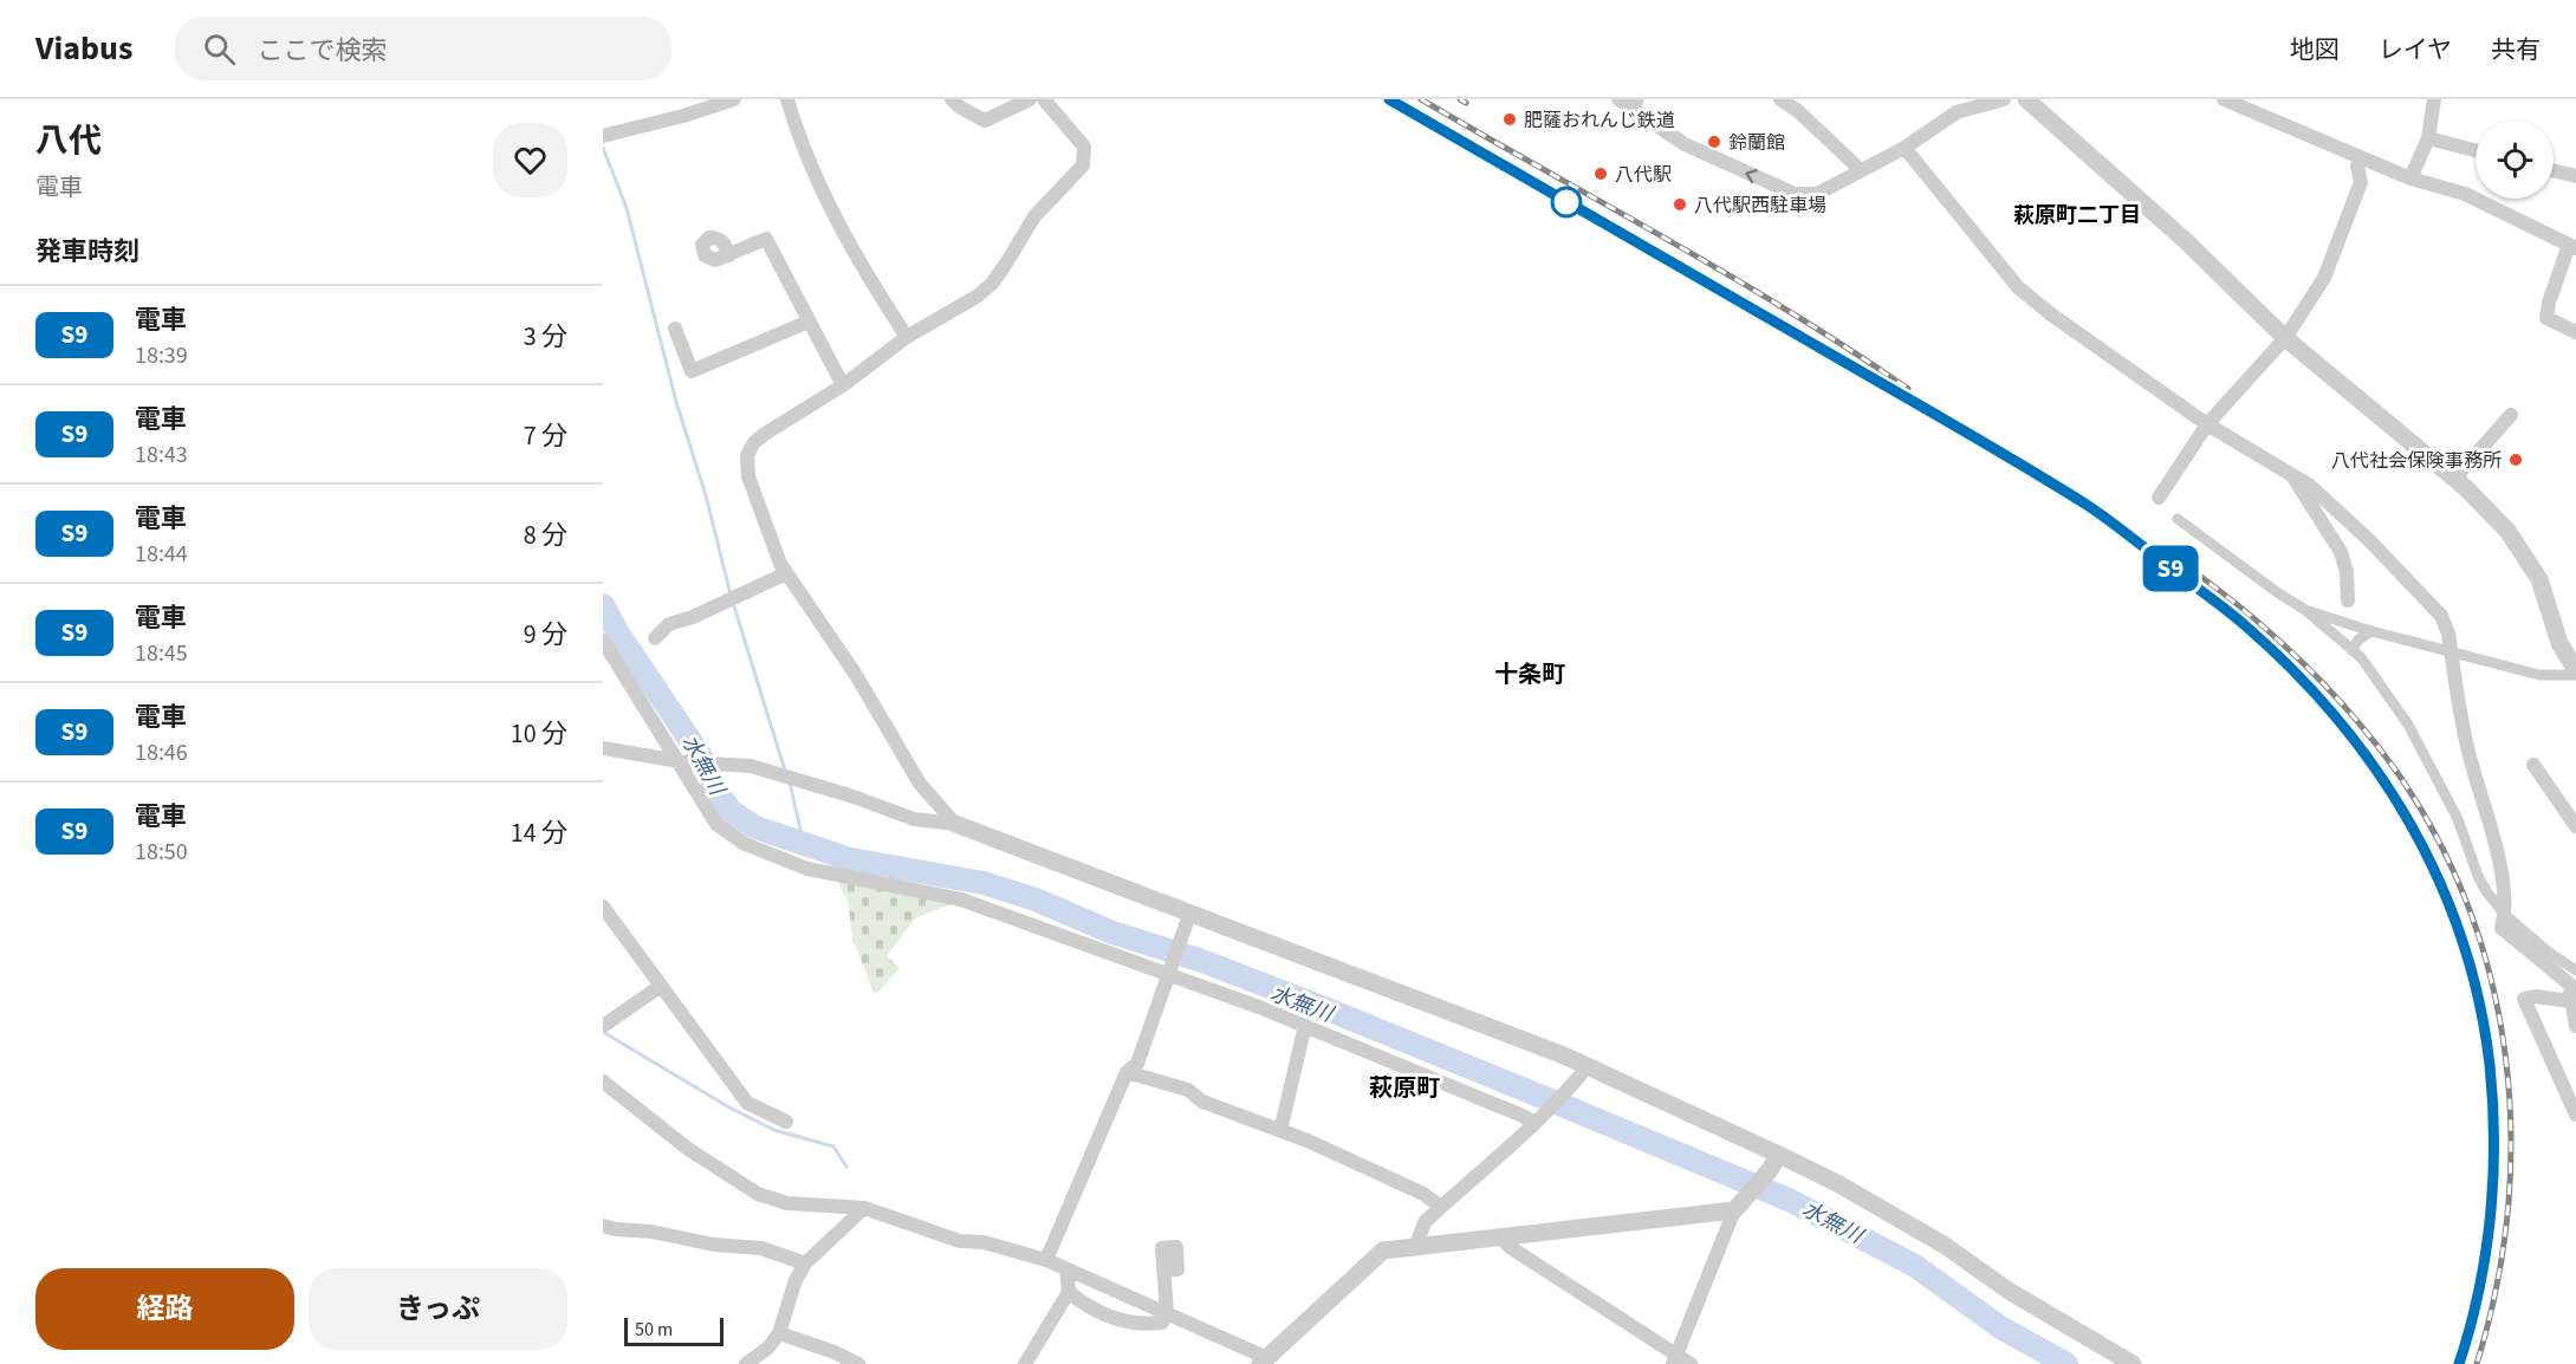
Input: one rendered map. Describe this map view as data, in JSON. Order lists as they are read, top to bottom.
{
  "districts": ["萩原町二丁目", "十条町", "萩原町"],
  "water": ["水無川"],
  "places": [
    "肥薩おれんじ鉄道",
    "鈴蘭館",
    "八代駅",
    "八代駅西駐車場",
    "八代社会保険事務所"
  ],
  "scale_bar": "50 m",
  "page": {
    "header": "Viabus",
    "search": "ここで検索",
    "nav": ["地図", "レイヤ", "共有"],
    "heading": [
      ["八代", "電車"],
      "発車時刻"
    ],
    "on_map": "S9",
    "list": [
      {
        "mark": "S9",
        "name": "電車",
        "note": "18:39",
        "value": "3 分"
      },
      {
        "mark": "S9",
        "name": "電車",
        "note": "18:43",
        "value": "7 分"
      },
      {
        "mark": "S9",
        "name": "電車",
        "note": "18:44",
        "value": "8 分"
      },
      {
        "mark": "S9",
        "name": "電車",
        "note": "18:45",
        "value": "9 分"
      },
      {
        "mark": "S9",
        "name": "電車",
        "note": "18:46",
        "value": "10 分"
      },
      {
        "mark": "S9",
        "name": "電車",
        "note": "18:50",
        "value": "14 分"
      }
    ],
    "buttons": ["経路", "きっぷ"],
    "scale": "50 m"
  }
}
